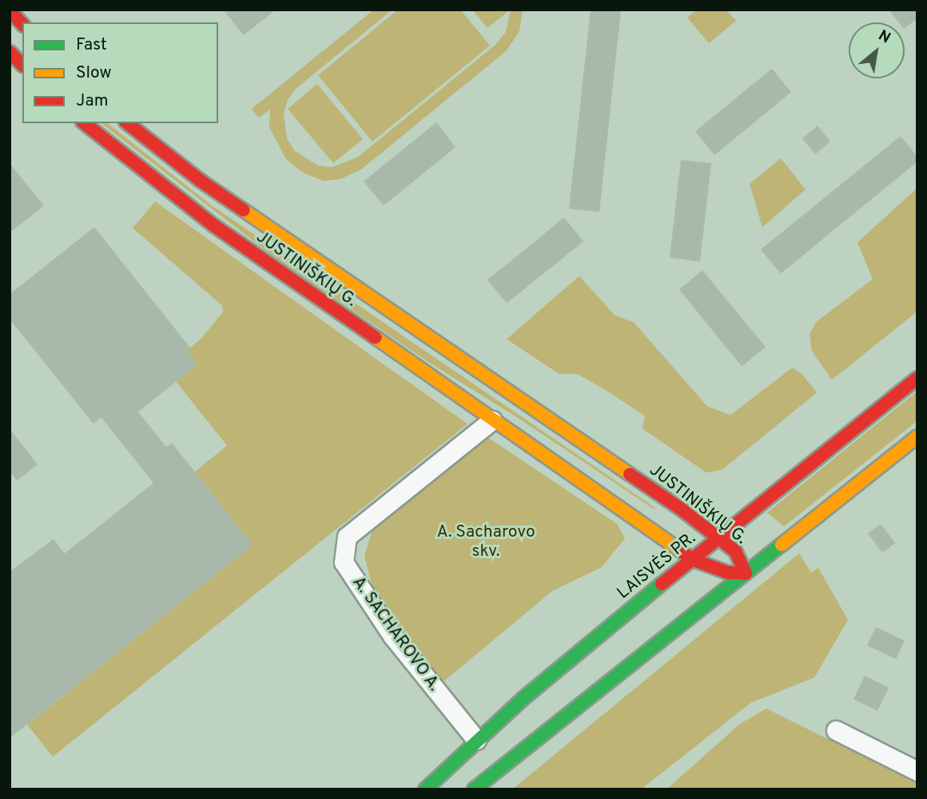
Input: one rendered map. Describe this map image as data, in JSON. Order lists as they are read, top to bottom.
{
  "streets": {
    "main road": ["JUSTINIŠKIŲ G.", "LAISVĖS PR."],
    "street": ["A. SACHAROVO A."]
  },
  "crossings": [
    ["JUSTINIŠKIŲ G.", "LAISVĖS PR."],
    ["JUSTINIŠKIŲ G.", "A. SACHAROVO A."],
    ["LAISVĖS PR.", "A. SACHAROVO A."]
  ],
  "parks": ["A. Sacharovo skv."],
  "legend": ["Fast", "Slow", "Jam"],
  "north": "top right"
}
